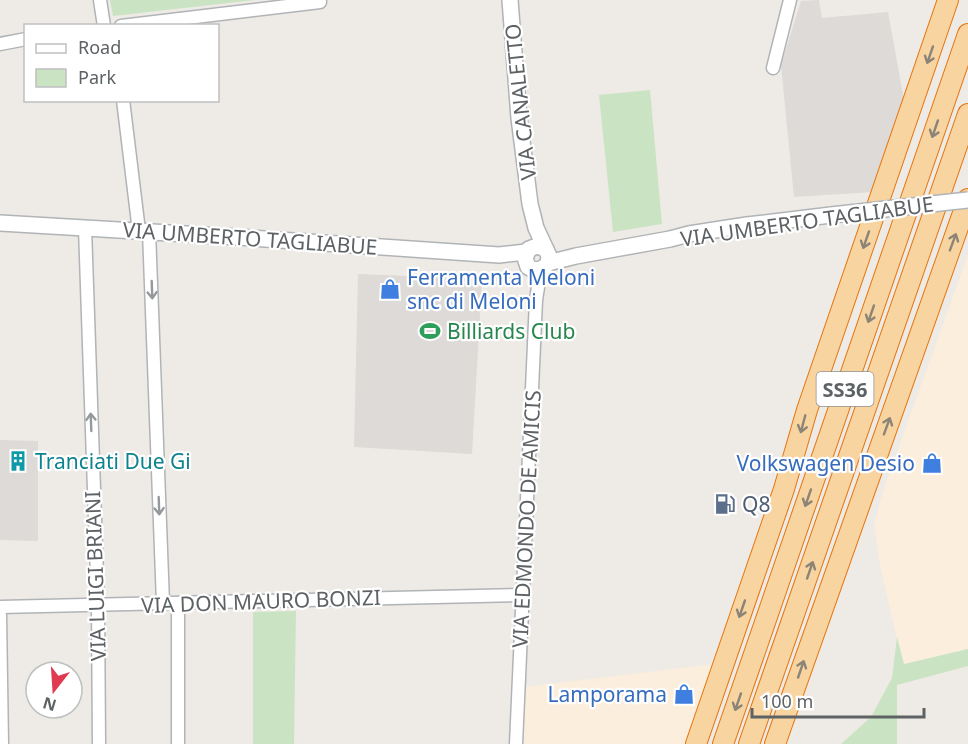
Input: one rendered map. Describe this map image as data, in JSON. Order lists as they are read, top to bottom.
{
  "streets": {
    "highway": ["SS36"],
    "street": [
      "VIA CANALETTO",
      "VIA UMBERTO TAGLIABUE",
      "VIA EDMONDO DE AMICIS",
      "VIA LUIGI BRIANI",
      "VIA DON MAURO BONZI"
    ]
  },
  "crossings": [
    ["VIA CANALETTO", "VIA UMBERTO TAGLIABUE"],
    ["VIA CANALETTO", "VIA EDMONDO DE AMICIS"],
    ["VIA UMBERTO TAGLIABUE", "VIA EDMONDO DE AMICIS"],
    ["VIA UMBERTO TAGLIABUE", "VIA LUIGI BRIANI"],
    ["VIA EDMONDO DE AMICIS", "VIA DON MAURO BONZI"],
    ["VIA LUIGI BRIANI", "VIA DON MAURO BONZI"]
  ],
  "places": {
    "shop": ["Ferramenta Meloni snc di Meloni", "Volkswagen Desio", "Lamporama"],
    "sports": ["Billiards Club"],
    "building": ["Tranciati Due Gi"],
    "fuel station": ["Q8"]
  },
  "legend": ["Road", "Park"],
  "scale_bar": "100 m",
  "north": "bottom"
}
